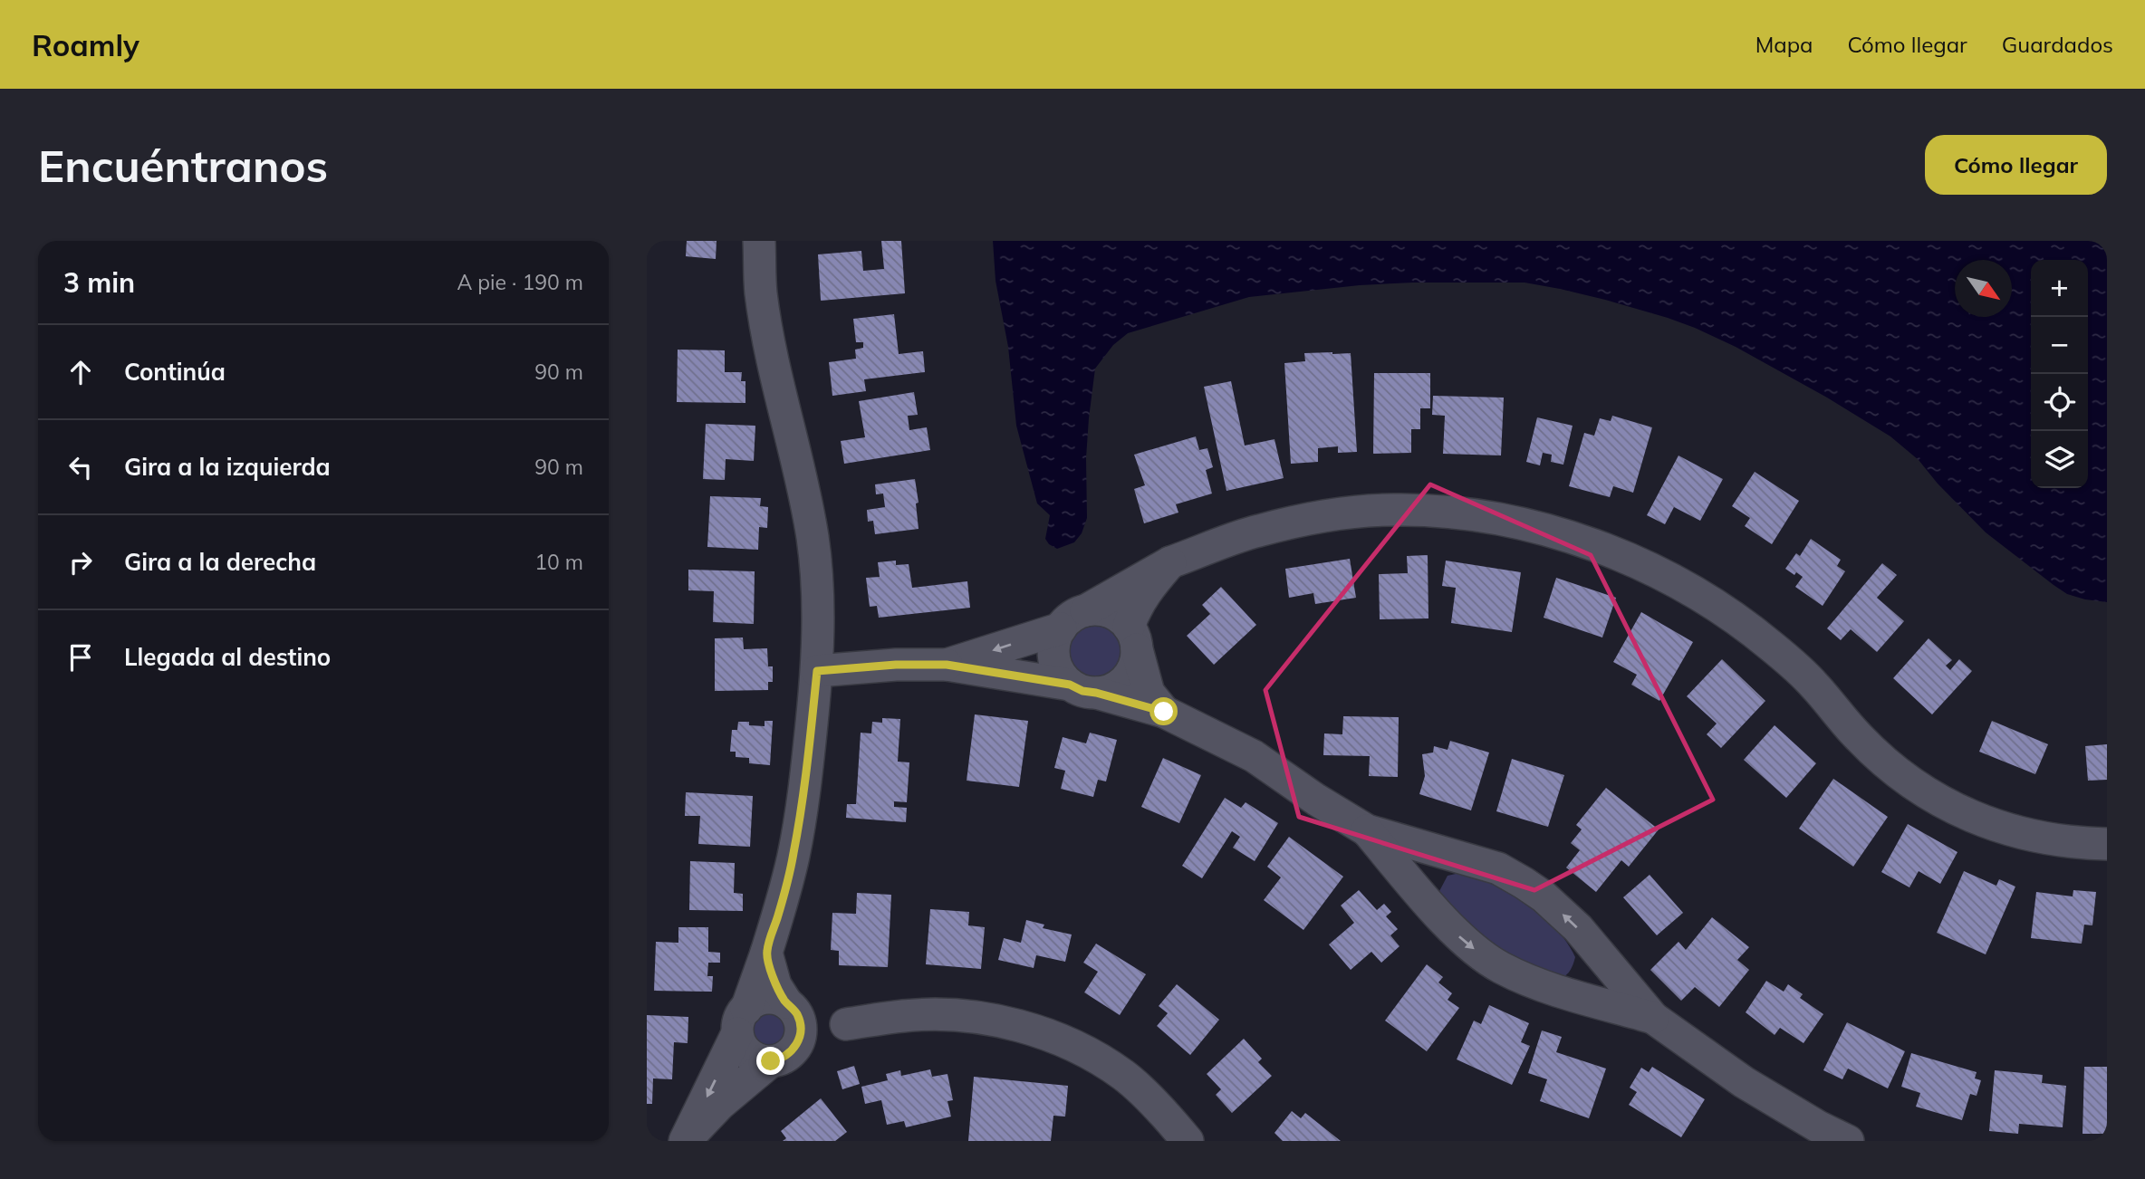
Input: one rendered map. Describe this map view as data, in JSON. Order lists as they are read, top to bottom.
{
  "north": "bottom right",
  "page": {
    "header": "Roamly",
    "nav": ["Mapa", "Cómo llegar", "Guardados"],
    "buttons": "Cómo llegar",
    "title": "Encuéntranos",
    "heading": ["3 min", "A pie · 190 m"],
    "map_buttons": ["+", "−"],
    "list": [
      ["Continúa", "90 m"],
      ["Gira a la izquierda", "90 m"],
      ["Gira a la derecha", "10 m"],
      "Llegada al destino"
    ]
  }
}
